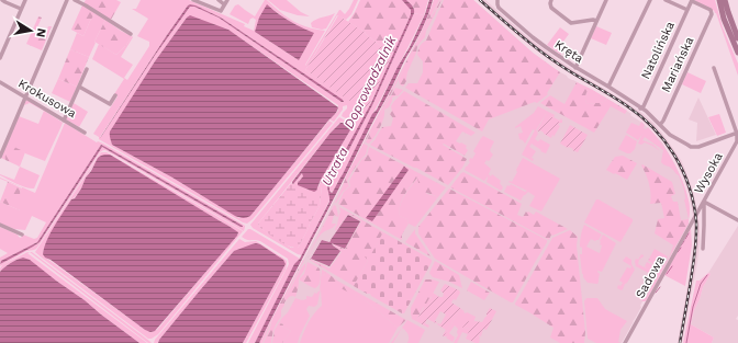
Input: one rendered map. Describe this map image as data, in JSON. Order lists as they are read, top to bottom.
{
  "streets": {
    "street": [
      "Natolińska",
      "Kręta",
      "Mariańska",
      "Krokusowa",
      "Wysoka",
      "Sadowa"
    ]
  },
  "crossings": [
    ["Natolińska", "Kręta"],
    ["Natolińska", "Mariańska"],
    ["Kręta", "Mariańska"],
    ["Kręta", "Wysoka"],
    ["Wysoka", "Sadowa"]
  ],
  "water": ["Doprowadzalnik", "Utrata"],
  "north": "right"
}
